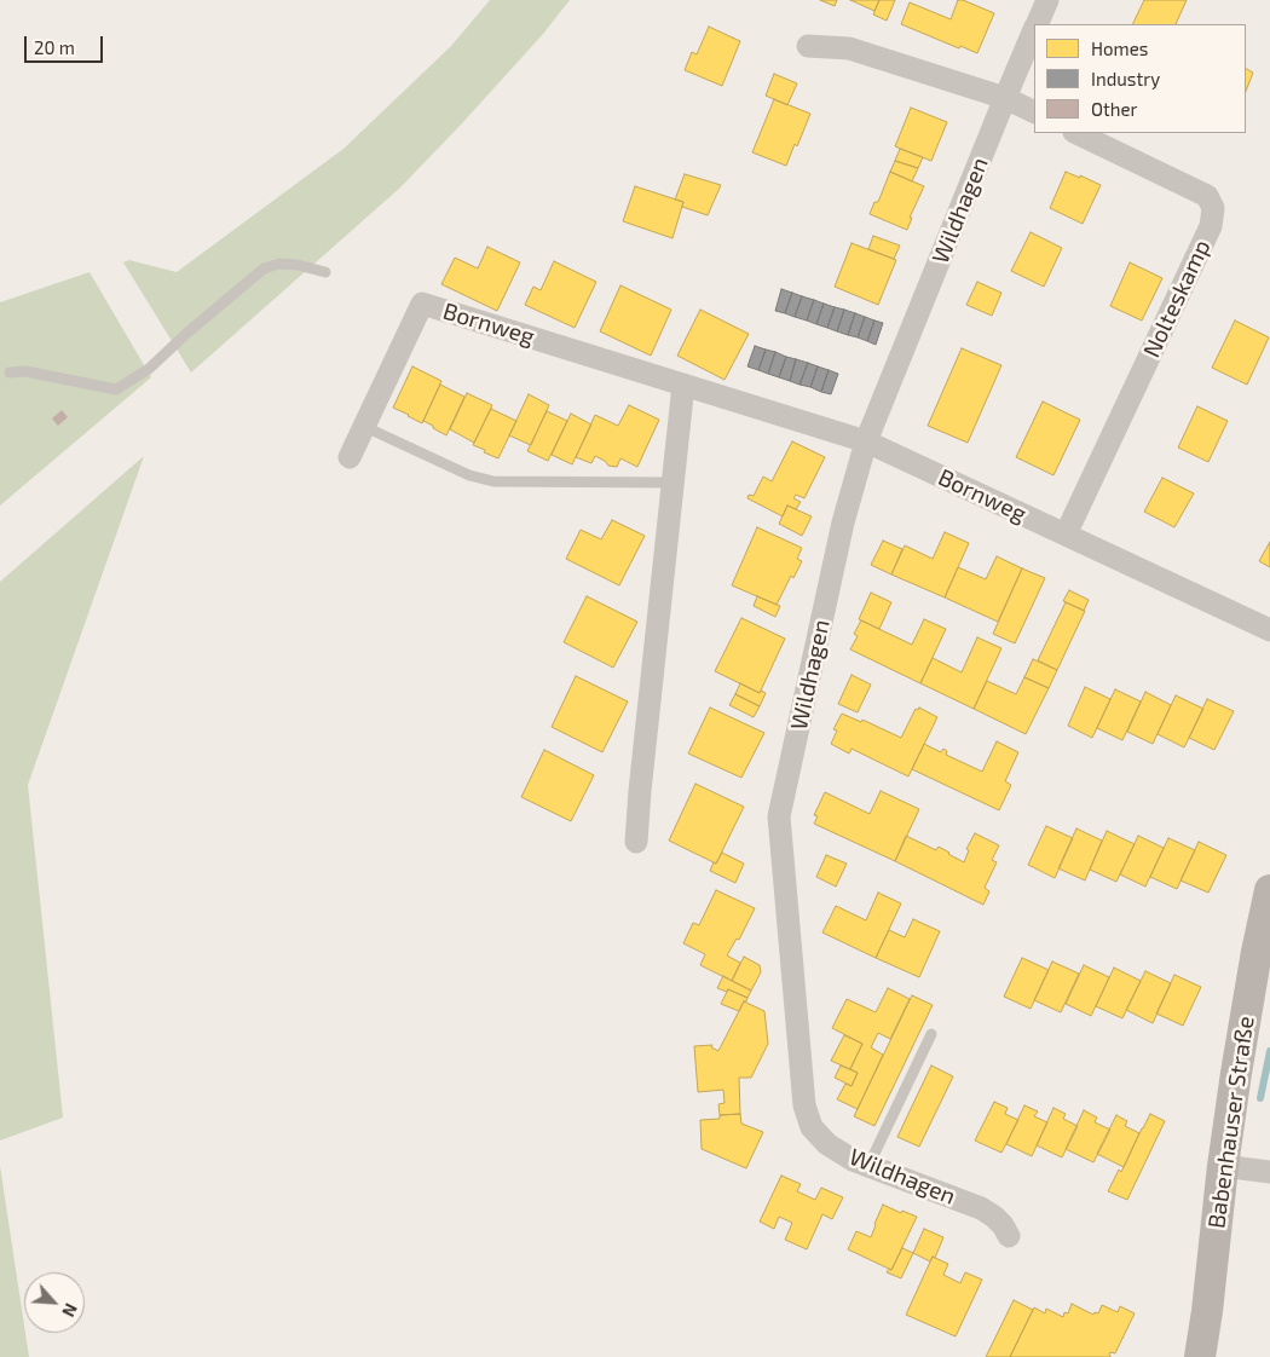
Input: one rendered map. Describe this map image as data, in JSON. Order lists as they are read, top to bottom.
{
  "streets": {
    "main road": ["Babenhauser Straße"],
    "street": ["Wildhagen", "Nolteskamp", "Bornweg"]
  },
  "crossings": [
    ["Wildhagen", "Bornweg"],
    ["Nolteskamp", "Bornweg"]
  ],
  "legend": ["Homes", "Industry", "Other"],
  "scale_bar": "20 m",
  "north": "bottom right"
}
